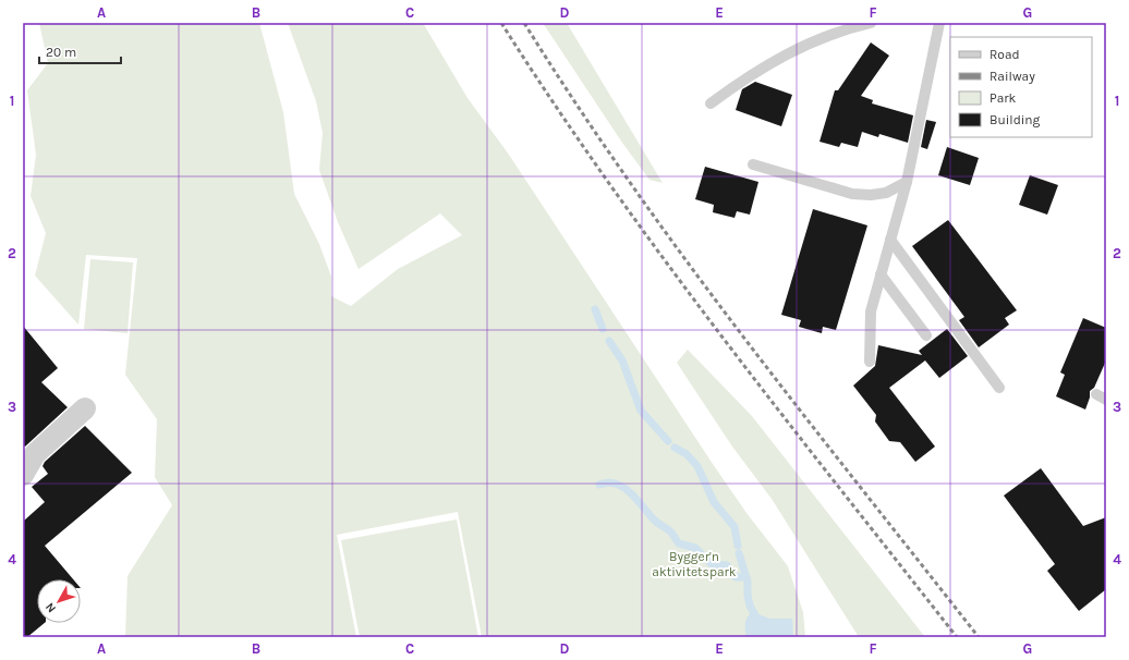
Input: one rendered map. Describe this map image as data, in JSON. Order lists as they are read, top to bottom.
{
  "parks": ["Bygger'n aktivitetspark"],
  "legend": [
    "Road",
    "Railway",
    "Park",
    "Building"
  ],
  "scale_bar": "20 m",
  "north": "bottom left",
  "grid": {
    "columns": [
      "A",
      "B",
      "C",
      "D",
      "E",
      "F",
      "G"
    ],
    "rows": [
      "1",
      "2",
      "3",
      "4"
    ]
  }
}
